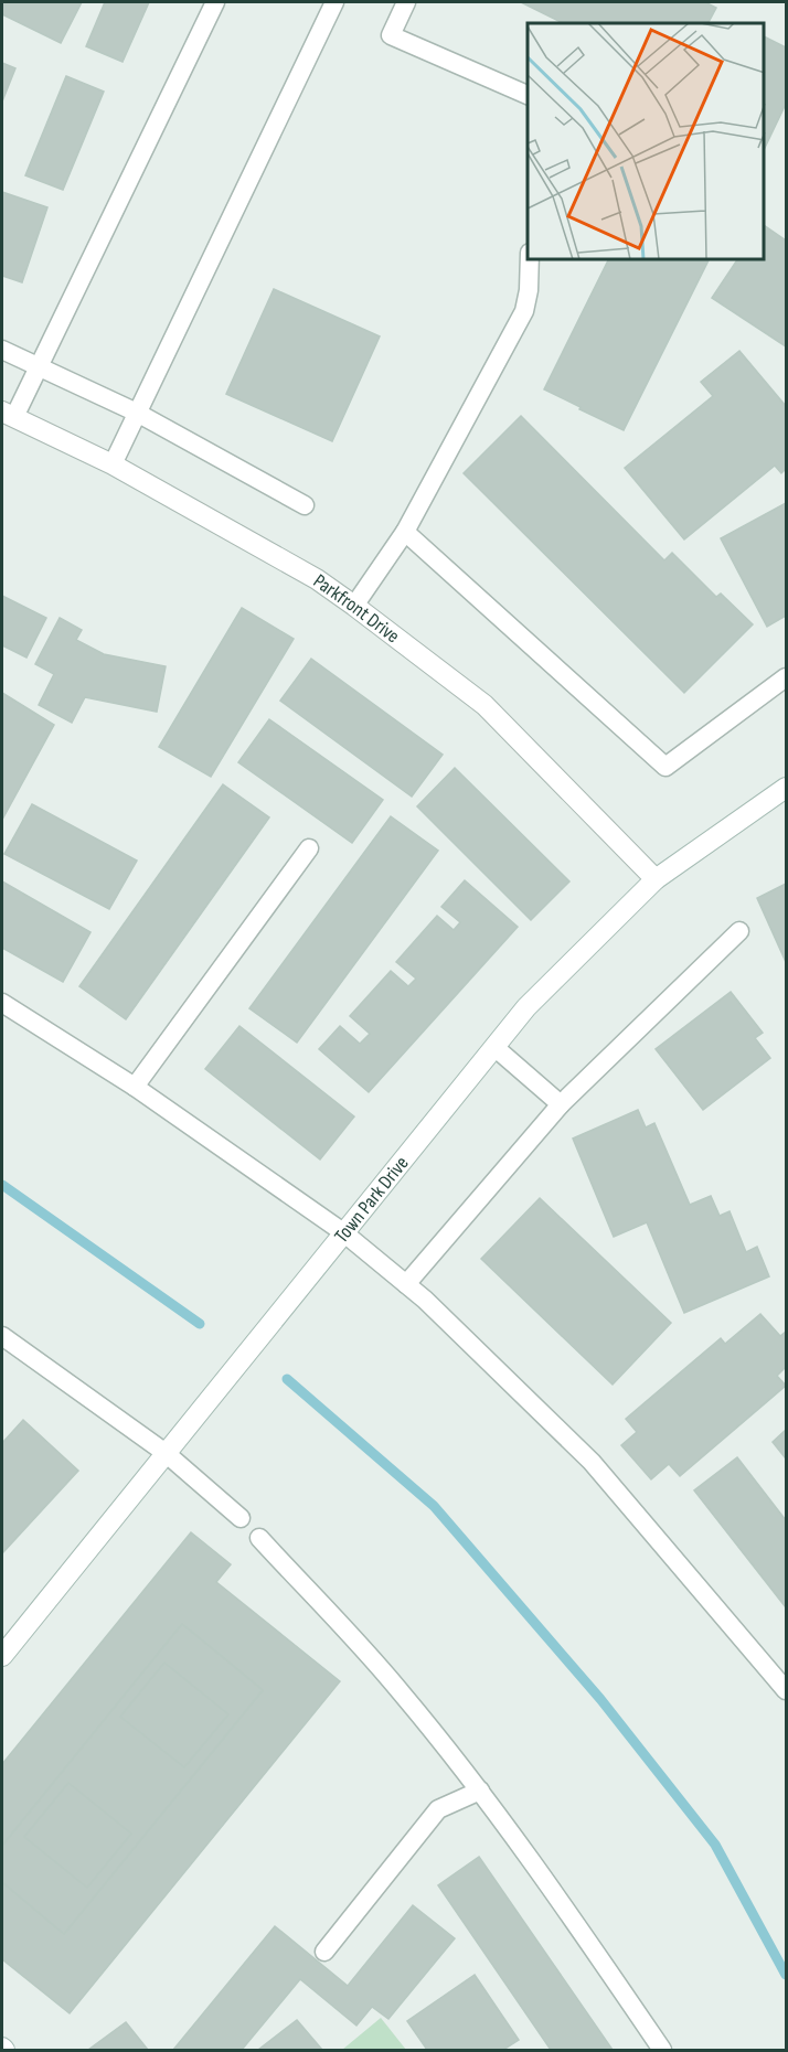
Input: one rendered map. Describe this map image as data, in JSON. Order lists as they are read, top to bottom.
{
  "streets": {
    "street": ["Parkfront Drive", "Town Park Drive"]
  },
  "crossings": [
    ["Parkfront Drive", "Town Park Drive"]
  ]
}
